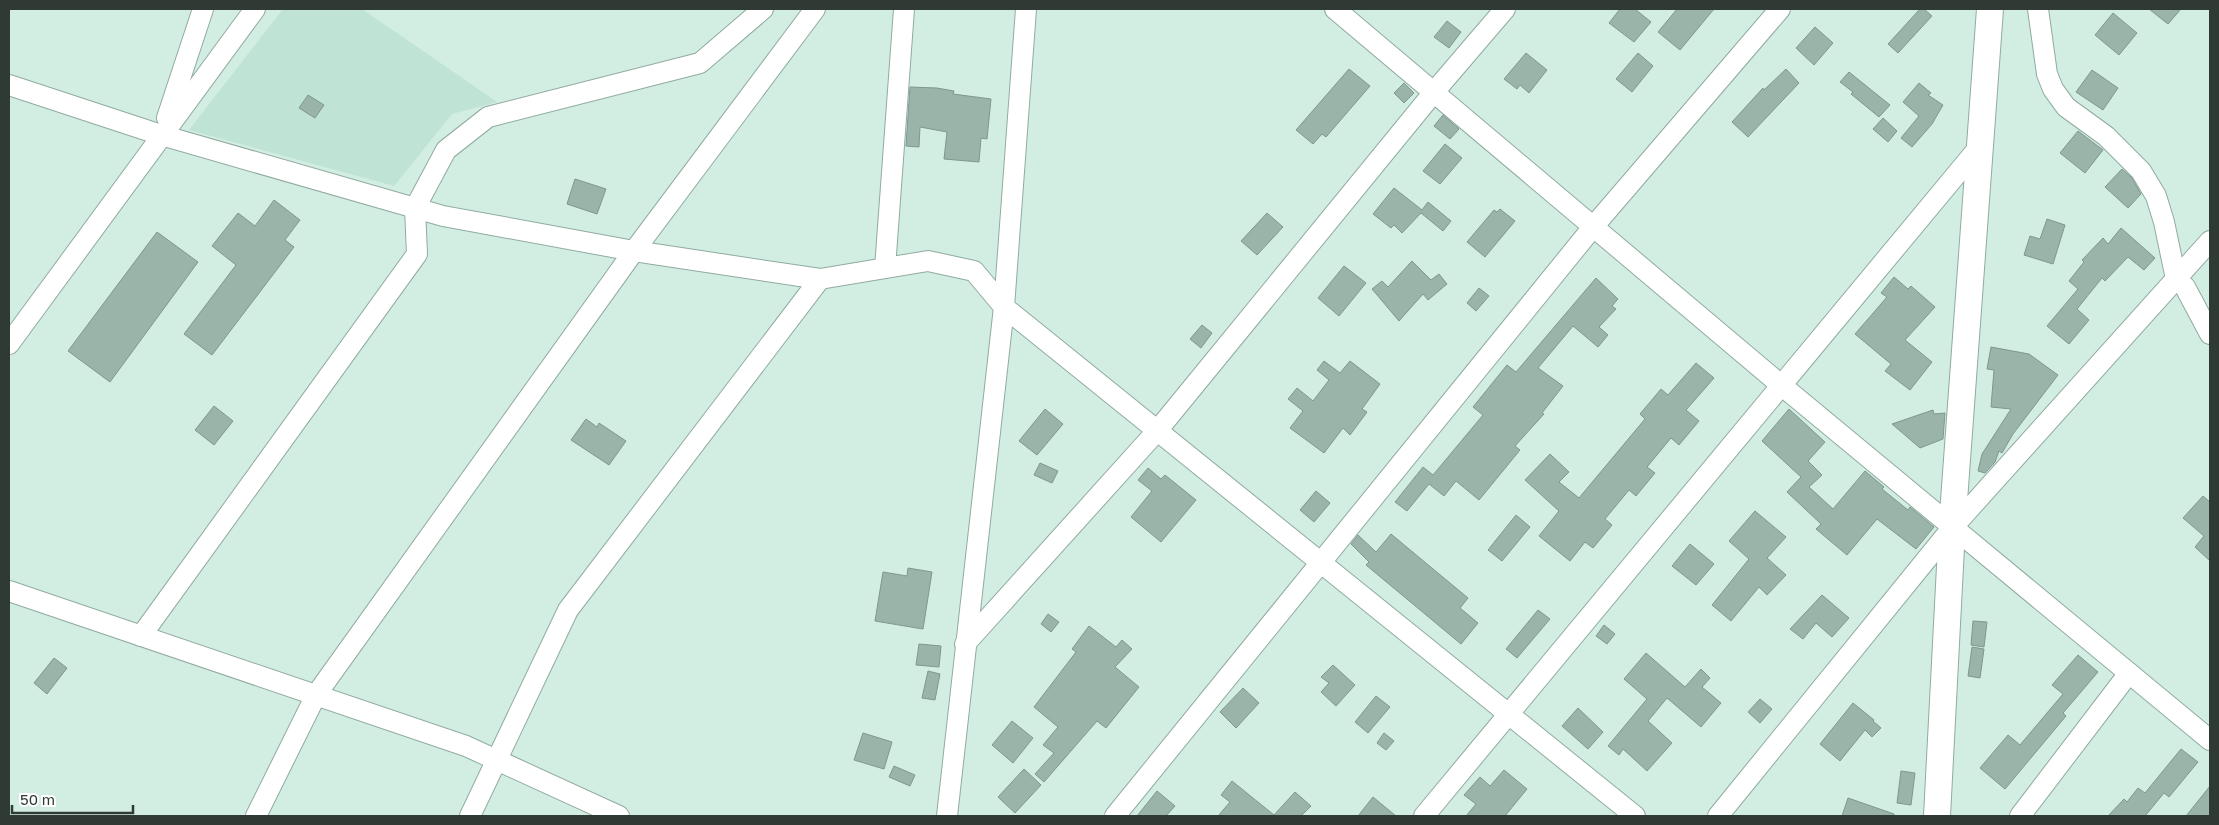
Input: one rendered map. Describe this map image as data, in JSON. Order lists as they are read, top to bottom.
{
  "scale_bar": "50 m"
}
